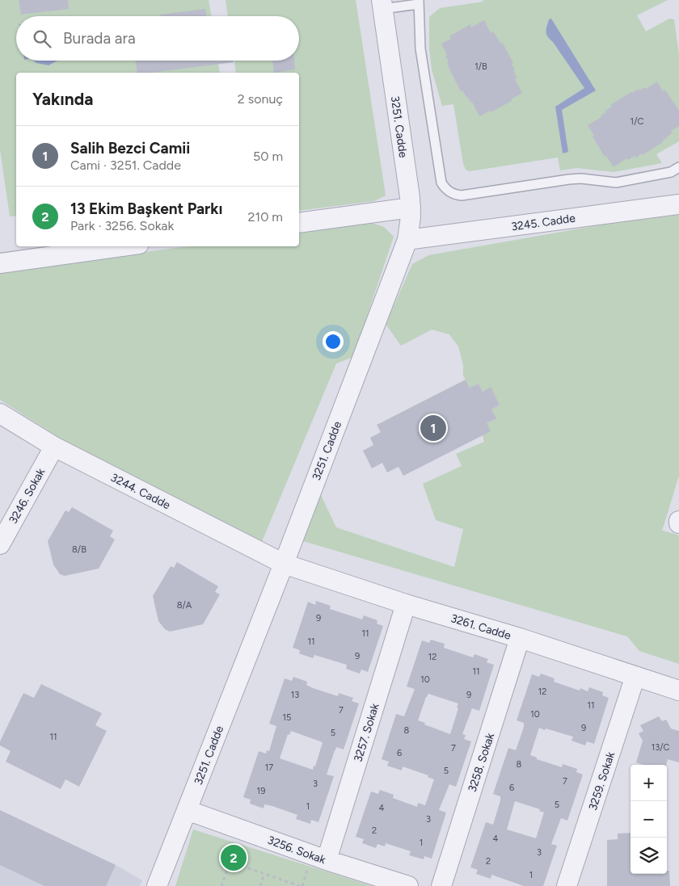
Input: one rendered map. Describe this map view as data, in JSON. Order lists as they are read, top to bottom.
{
  "streets": {
    "street": [
      "3251. Cadde",
      "3245. Cadde",
      "3244. Cadde",
      "3246. Sokak",
      "3261. Cadde",
      "3257. Sokak",
      "3258. Sokak",
      "3259. Sokak",
      "3256. Sokak"
    ]
  },
  "crossings": [
    ["3251. Cadde", "3245. Cadde"],
    ["3251. Cadde", "3244. Cadde"],
    ["3251. Cadde", "3261. Cadde"],
    ["3251. Cadde", "3256. Sokak"],
    ["3244. Cadde", "3246. Sokak"],
    ["3244. Cadde", "3261. Cadde"],
    ["3261. Cadde", "3257. Sokak"],
    ["3261. Cadde", "3258. Sokak"],
    ["3261. Cadde", "3259. Sokak"],
    ["3257. Sokak", "3256. Sokak"]
  ],
  "house_numbers": [
    "1/B",
    "1/C",
    "8/B",
    "8/A",
    "9",
    "11",
    "11",
    "9",
    "12",
    "11",
    "10",
    "12",
    "13",
    "9",
    "11",
    "7",
    "10",
    "15",
    "9",
    "8",
    "5",
    "11",
    "13/C",
    "7",
    "6",
    "8",
    "17",
    "5",
    "7",
    "3",
    "6",
    "19",
    "5",
    "1",
    "4",
    "3",
    "2",
    "4",
    "1",
    "3",
    "2",
    "1"
  ],
  "page": {
    "search": "Burada ara",
    "heading": ["Yakında", "2 sonuç"],
    "list": [
      {
        "mark": "1",
        "name": "Salih Bezci Camii",
        "note": "Cami · 3251. Cadde",
        "value": "50 m"
      },
      {
        "mark": "2",
        "name": "13 Ekim Başkent Parkı",
        "note": "Park · 3256. Sokak",
        "value": "210 m"
      }
    ],
    "pins": ["1", "2"],
    "map_buttons": ["+", "−"]
  }
}
